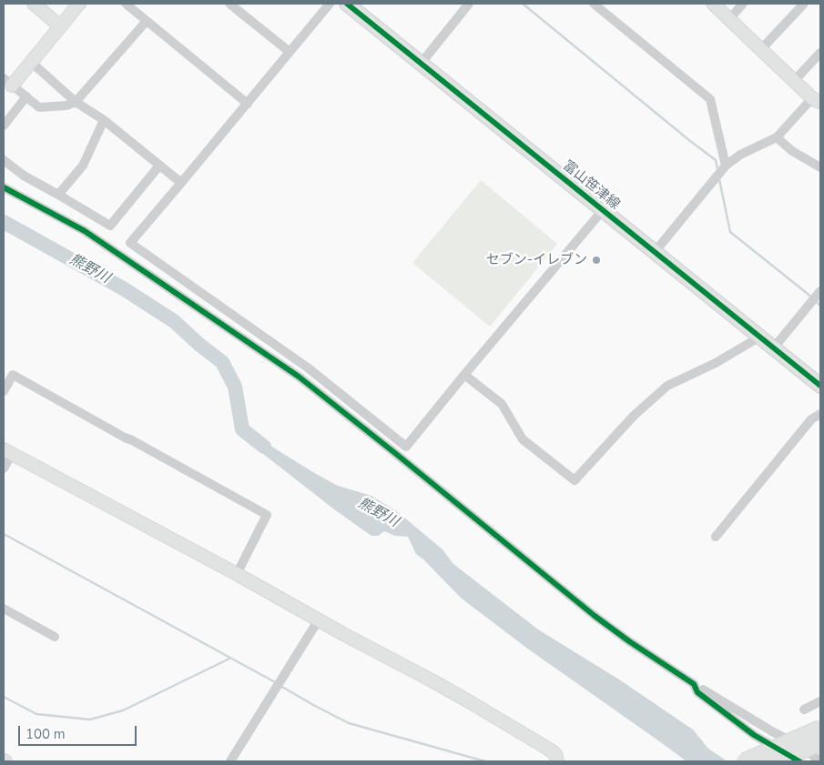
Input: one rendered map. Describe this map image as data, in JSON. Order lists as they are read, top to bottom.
{
  "streets": {
    "main road": ["富山笹津線"]
  },
  "water": ["熊野川"],
  "places": ["セブン-イレブン"],
  "scale_bar": "100 m"
}
